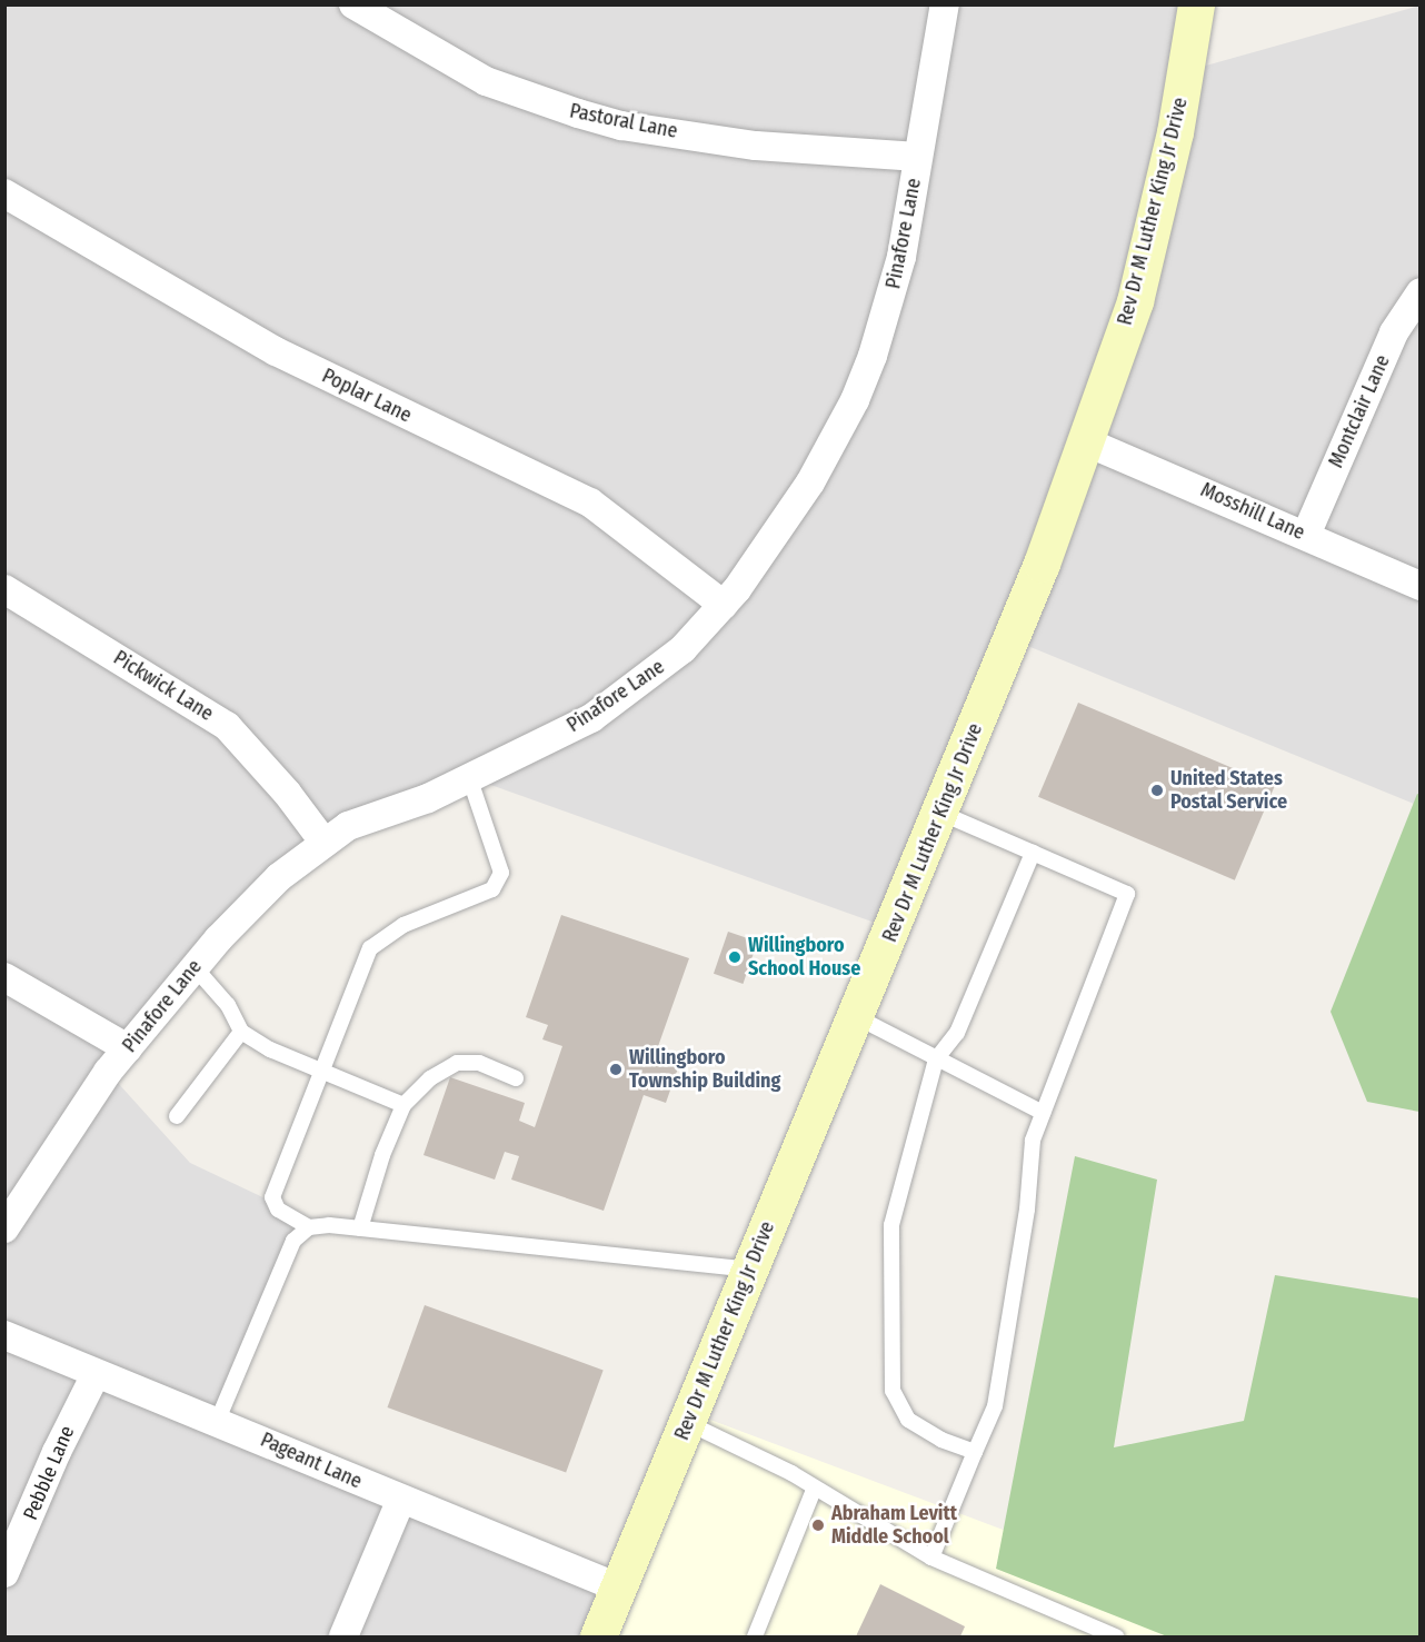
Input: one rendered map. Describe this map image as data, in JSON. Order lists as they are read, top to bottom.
{
  "streets": {
    "street": [
      "Pastoral Lane",
      "Rev Dr M Luther King Jr Drive",
      "Pinafore Lane",
      "Poplar Lane",
      "Montclair Lane",
      "Mosshill Lane",
      "Pickwick Lane",
      "Pageant Lane",
      "Pebble Lane"
    ]
  },
  "crossings": [
    ["Pastoral Lane", "Pinafore Lane"],
    ["Rev Dr M Luther King Jr Drive", "Mosshill Lane"],
    ["Rev Dr M Luther King Jr Drive", "Pageant Lane"],
    ["Pinafore Lane", "Poplar Lane"],
    ["Pinafore Lane", "Pickwick Lane"],
    ["Montclair Lane", "Mosshill Lane"],
    ["Pageant Lane", "Pebble Lane"]
  ],
  "places": [
    "United States Postal Service",
    "Willingboro School House",
    "Willingboro Township Building",
    "Abraham Levitt Middle School"
  ]
}
